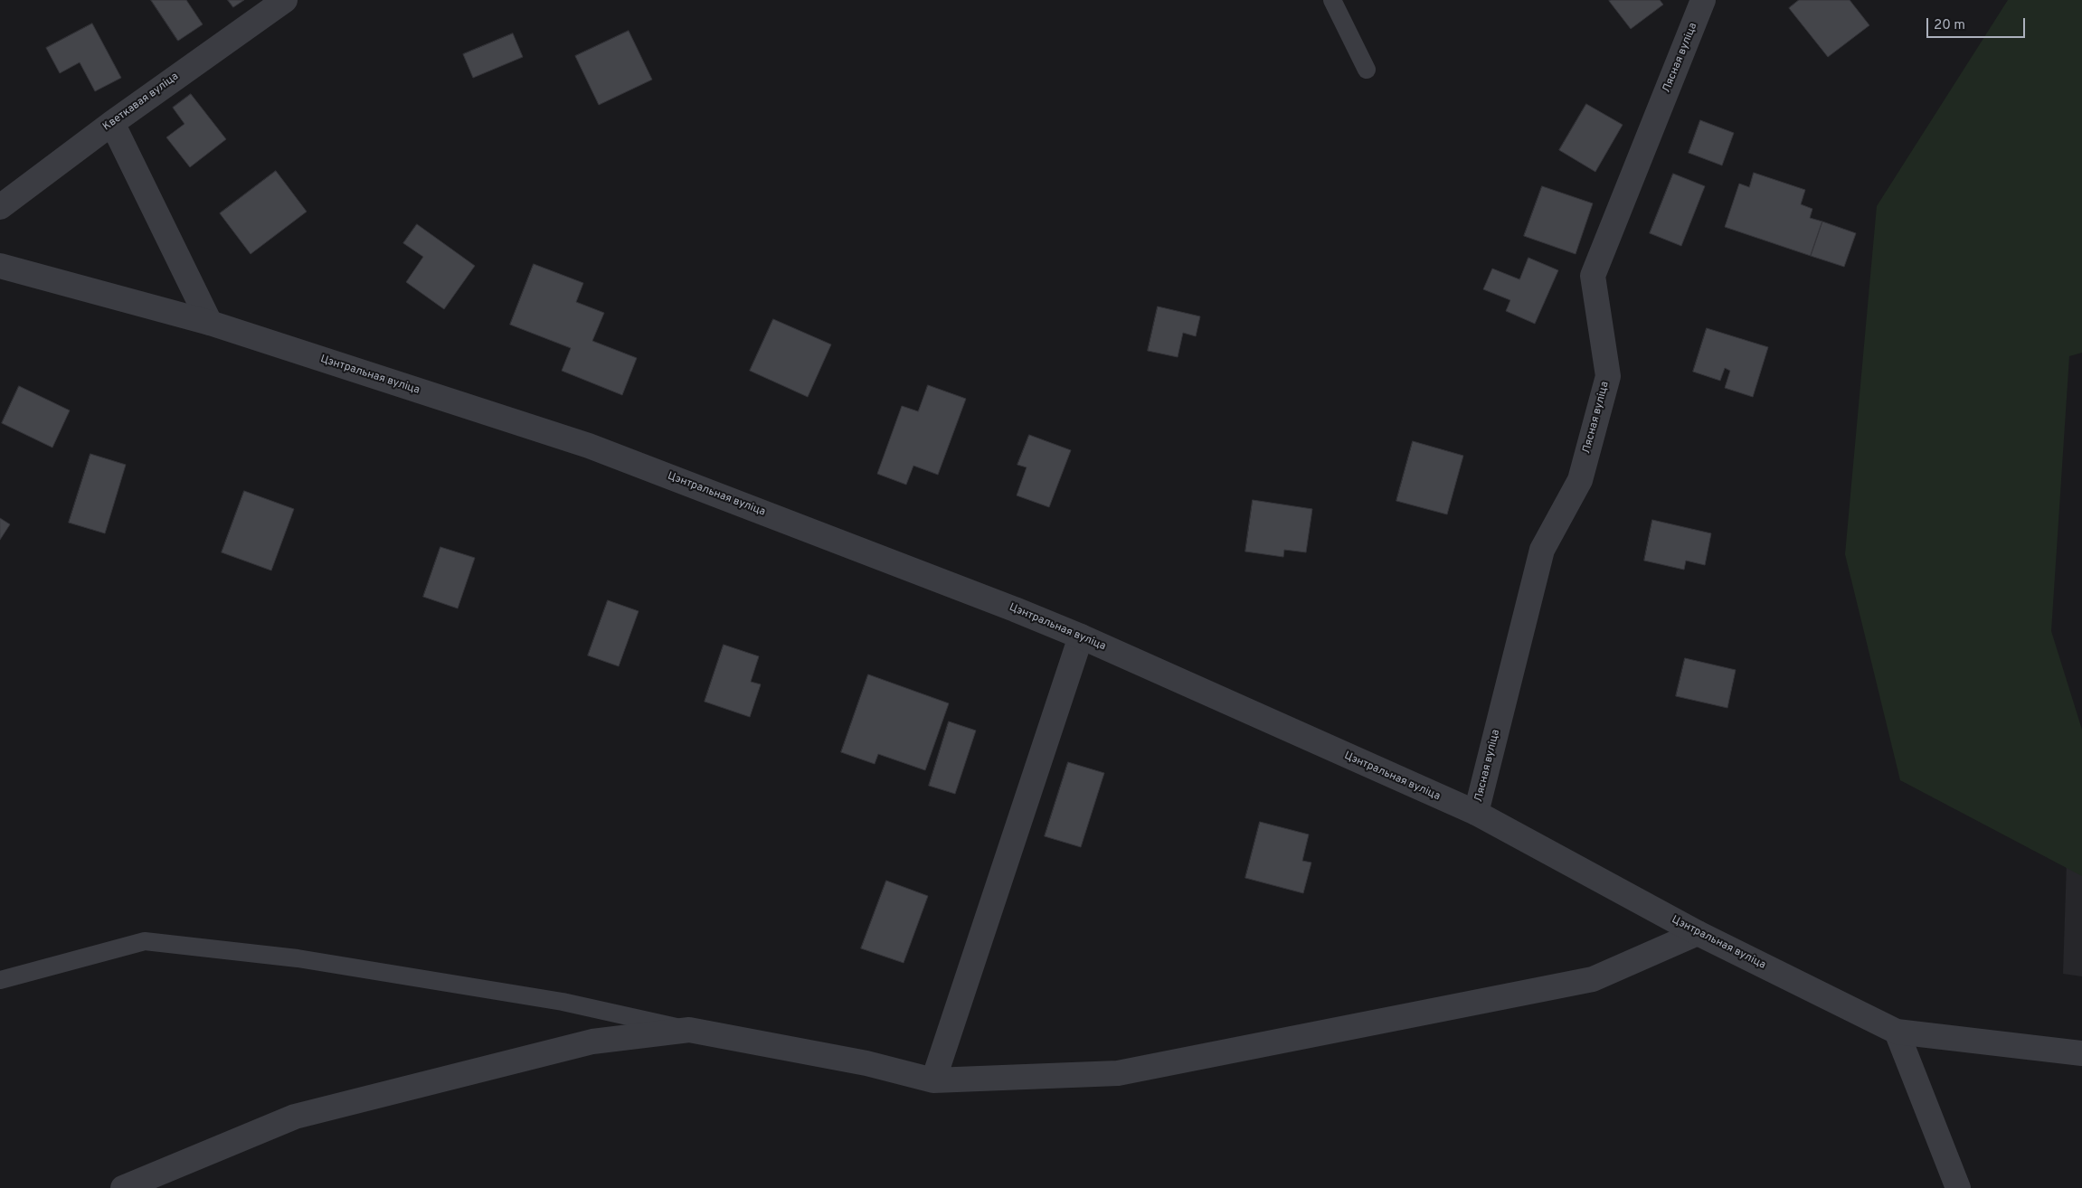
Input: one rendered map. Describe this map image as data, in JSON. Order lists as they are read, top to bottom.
{
  "streets": {
    "street": ["Лясная вуліца", "Кветкавая вуліца", "Цэнтральная вуліца"]
  },
  "crossings": [
    ["Лясная вуліца", "Цэнтральная вуліца"]
  ],
  "scale_bar": "20 m"
}
